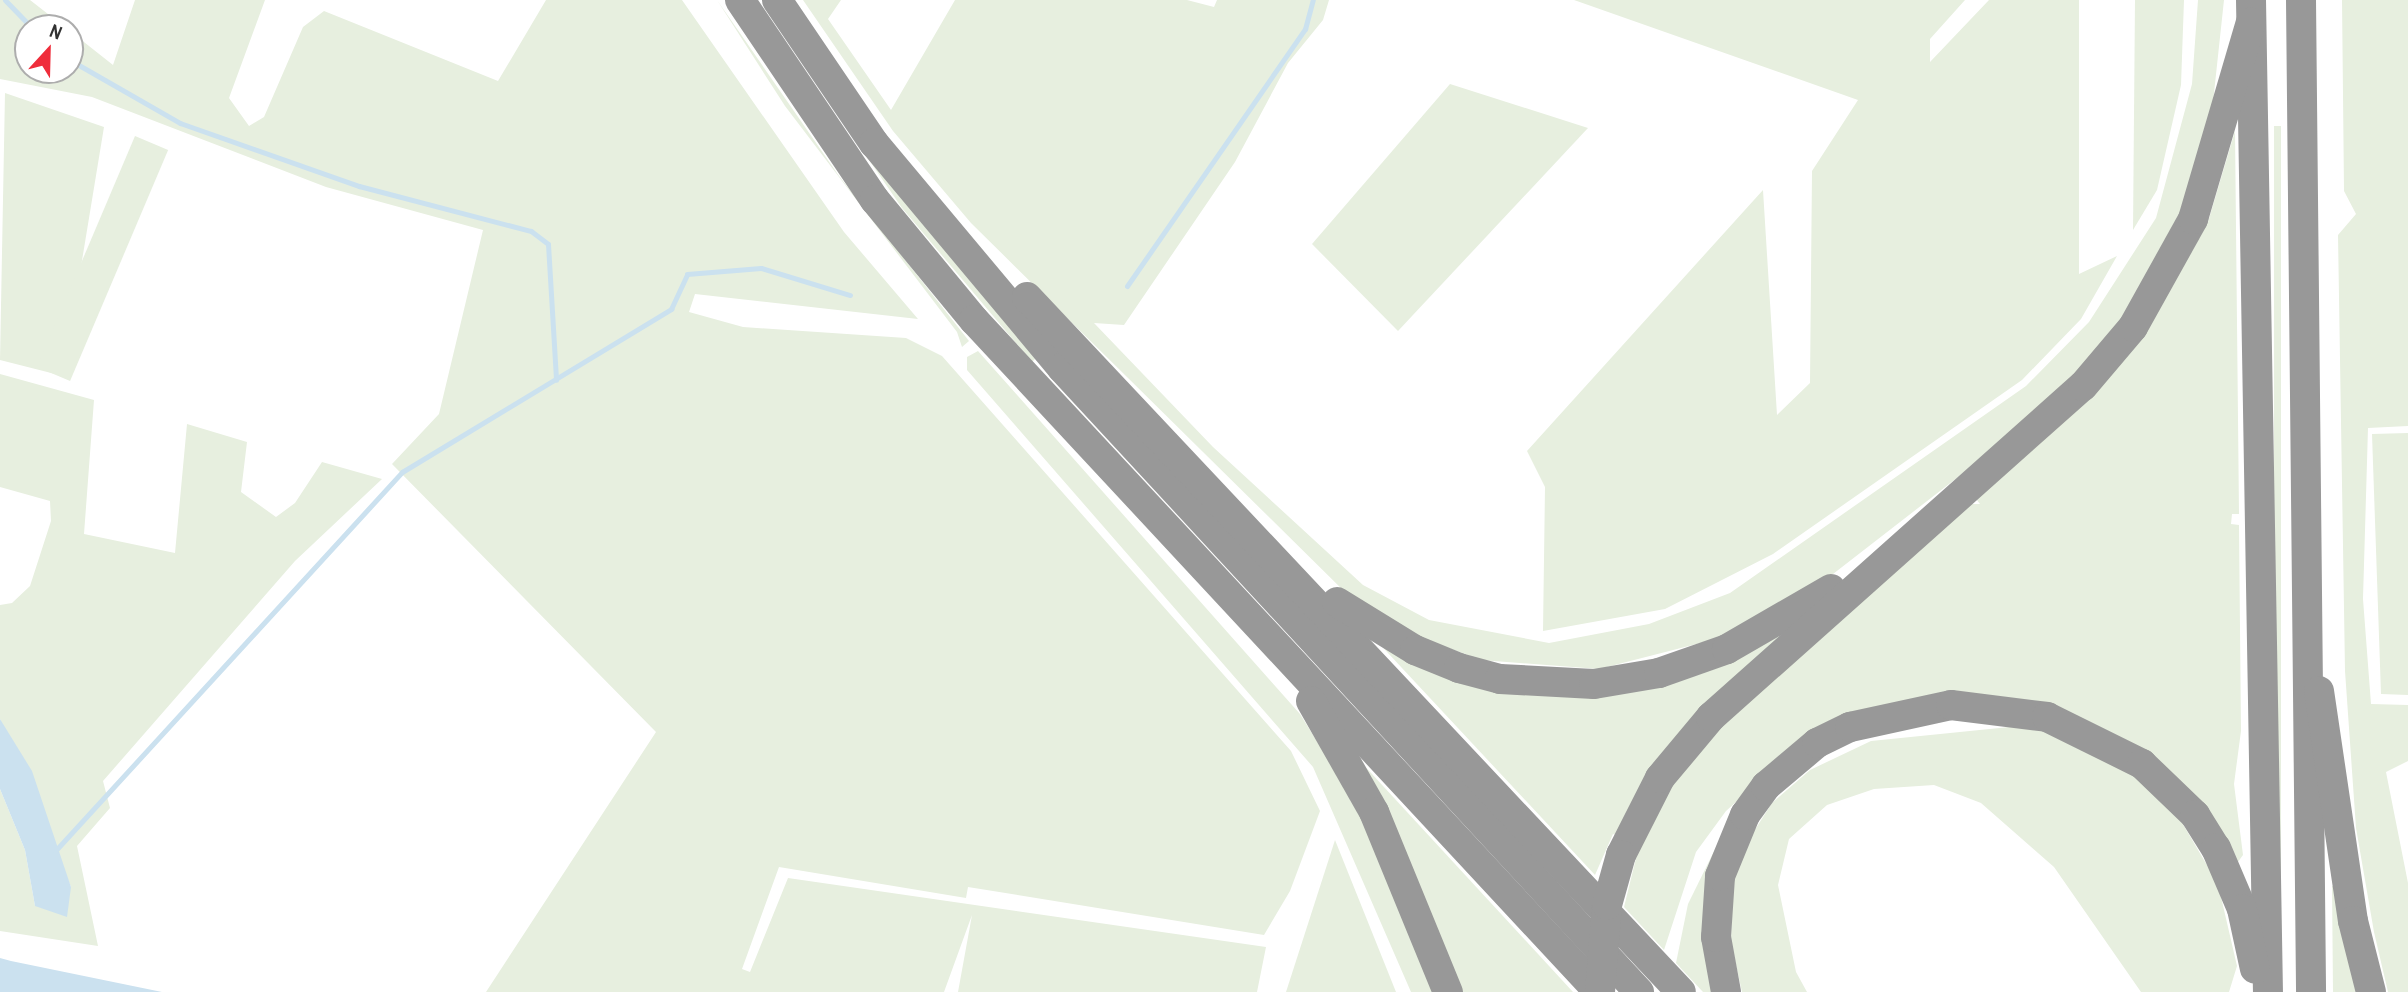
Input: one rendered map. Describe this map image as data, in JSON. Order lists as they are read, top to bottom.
{
  "north": "top"
}
